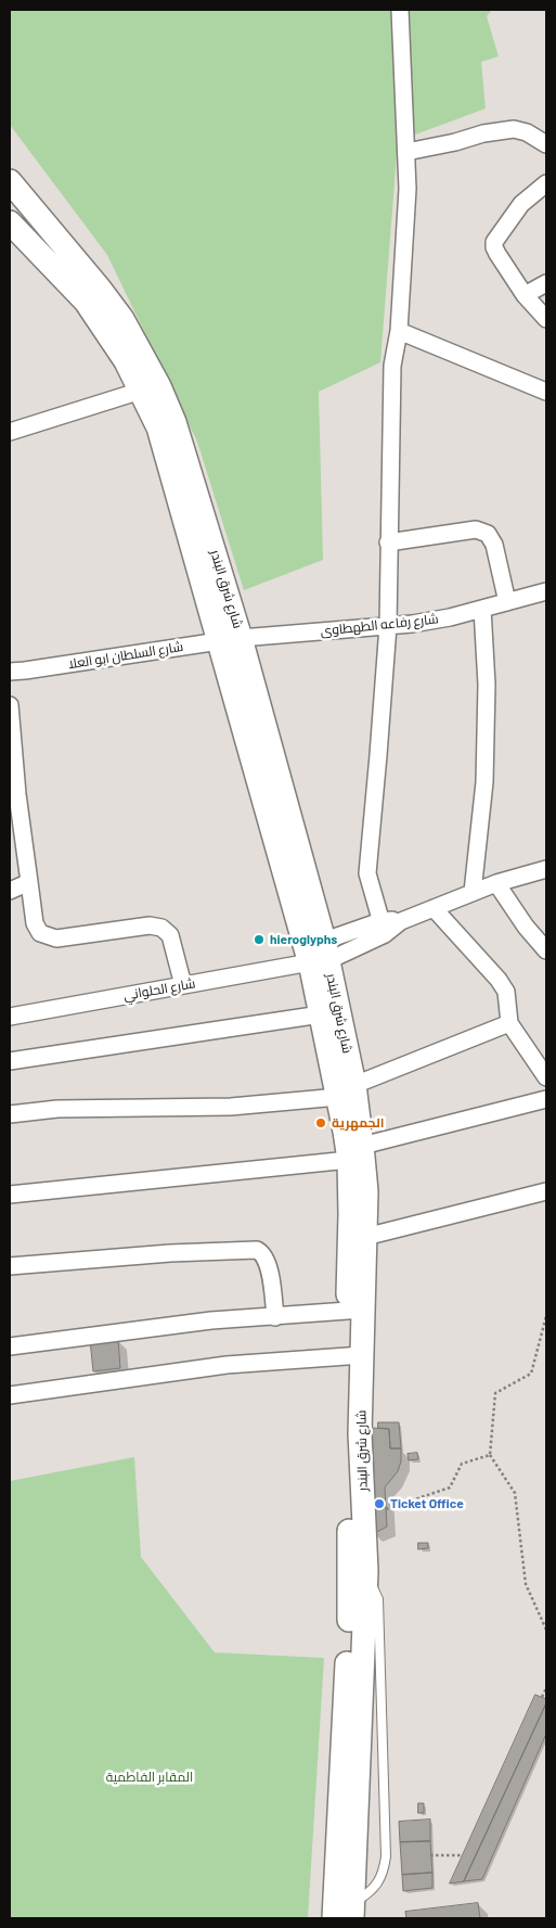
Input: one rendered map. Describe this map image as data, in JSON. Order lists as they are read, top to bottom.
{
  "streets": {
    "main road": ["شارع شرق البندر"],
    "street": ["شارع رفاعه الطهطاوى", "شارع السلطان ابو العلا", "شارع الحلواني"]
  },
  "crossings": [
    ["شارع شرق البندر", "شارع رفاعه الطهطاوى"],
    ["شارع شرق البندر", "شارع السلطان ابو العلا"],
    ["شارع شرق البندر", "شارع الحلواني"],
    ["شارع رفاعه الطهطاوى", "شارع السلطان ابو العلا"]
  ],
  "parks": ["المقابر الفاطمية"],
  "places": ["hieroglyphs", "الجمهرية", "Ticket Office"]
}
